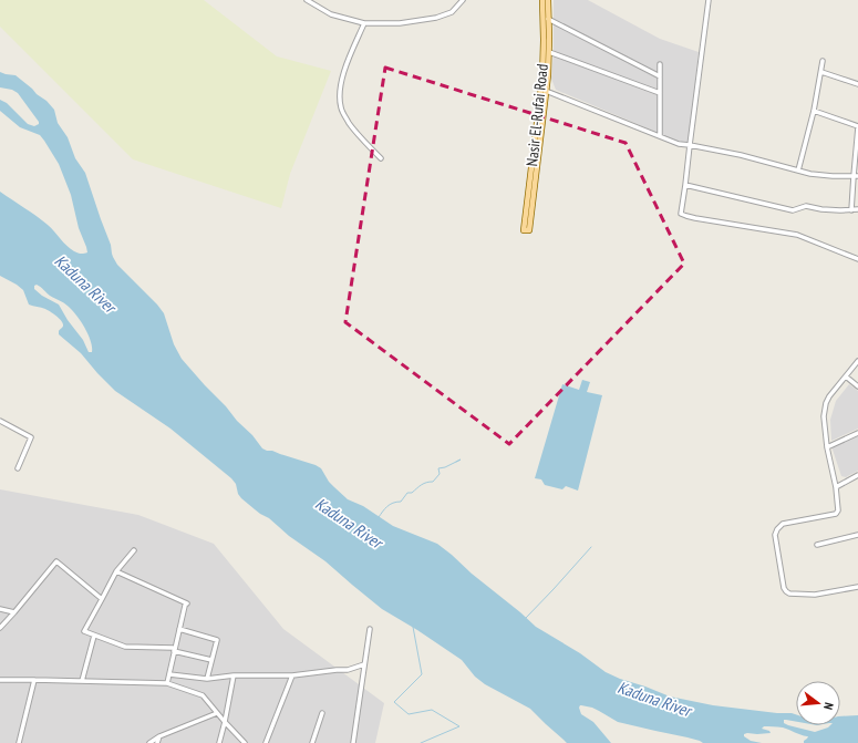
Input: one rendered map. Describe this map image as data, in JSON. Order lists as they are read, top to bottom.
{
  "streets": {
    "main road": ["Nasir El-Rufai Road"]
  },
  "water": ["Kaduna River"],
  "north": "right"
}
